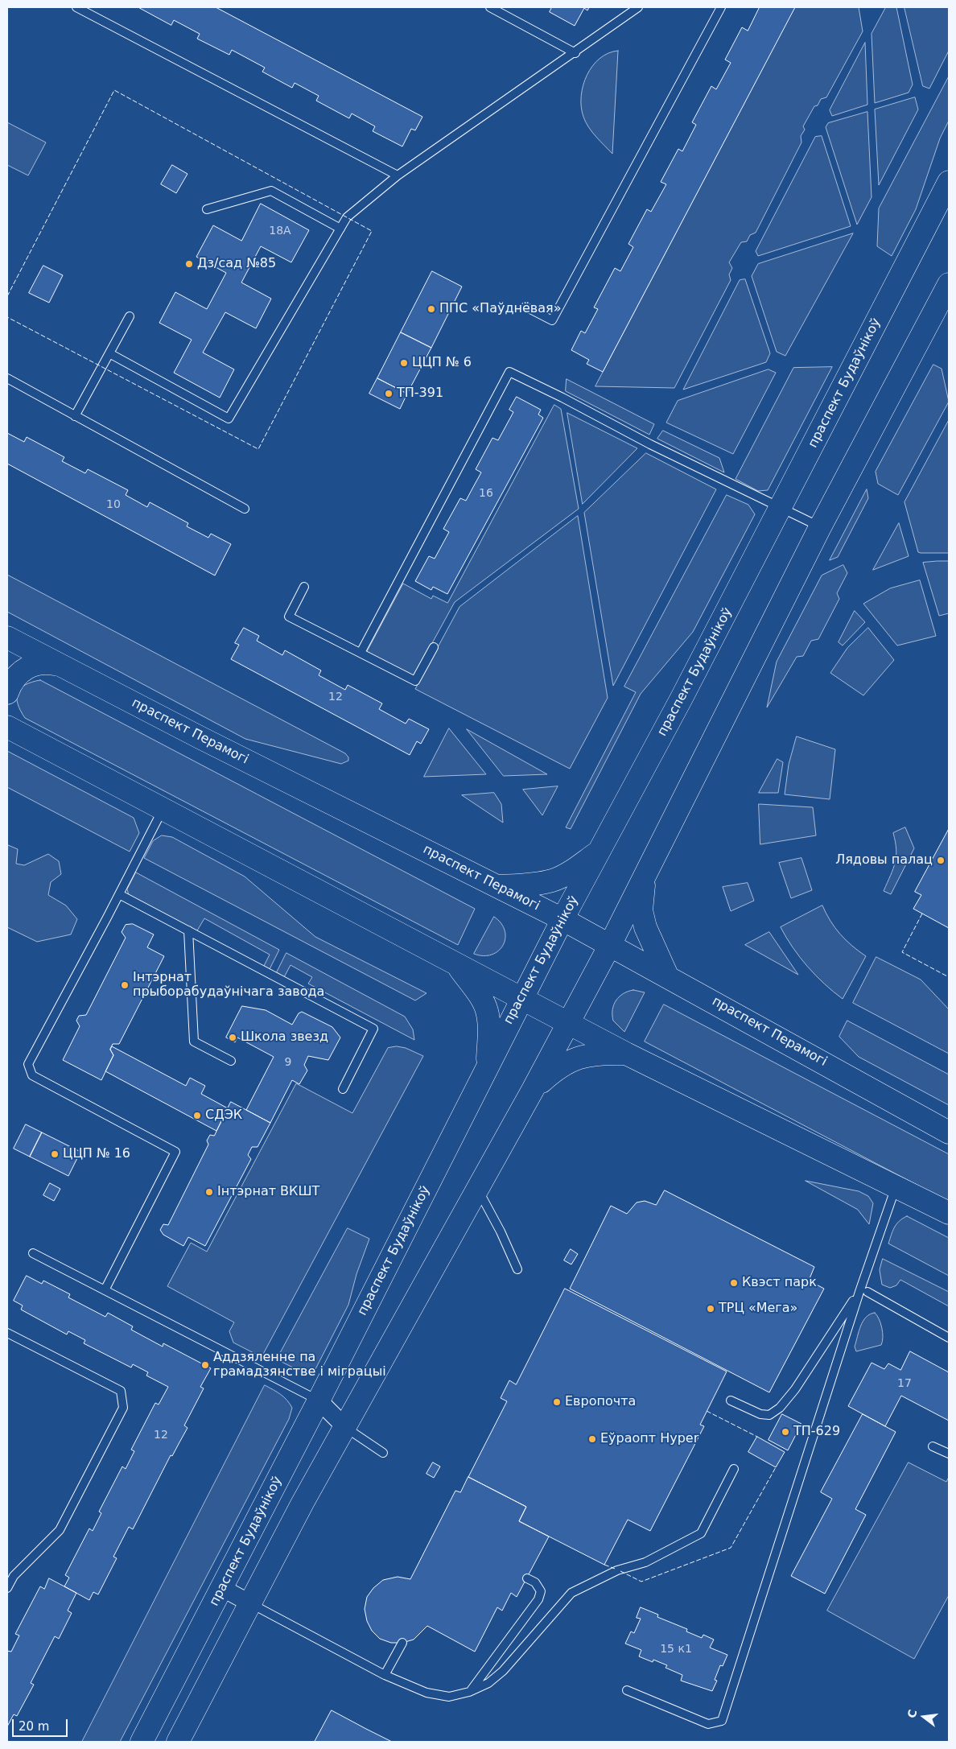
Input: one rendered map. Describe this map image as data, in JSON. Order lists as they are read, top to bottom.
{
  "streets": {
    "main road": ["праспект Будаўнікоў", "праспект Перамогі"]
  },
  "crossings": [
    ["праспект Будаўнікоў", "праспект Перамогі"]
  ],
  "places": [
    "Дз/сад №85",
    "ППС «Паўднёвая»",
    "ЦЦП № 6",
    "ТП-391",
    "Лядовы палац",
    "Інтэрнат прыборабудаўнічага завода",
    "Школа звезд",
    "СДЭК",
    "ЦЦП № 16",
    "Інтэрнат ВКШТ",
    "Квэст парк",
    "ТРЦ «Мега»",
    "Аддзяленне па грамадзянстве і міграцыі",
    "Европочта",
    "ТП-629",
    "Еўраопт Hyper"
  ],
  "house_numbers": [
    "18А",
    "16",
    "10",
    "12",
    "9",
    "17",
    "12",
    "15 к1"
  ],
  "scale_bar": "20 m",
  "north": "left"
}
